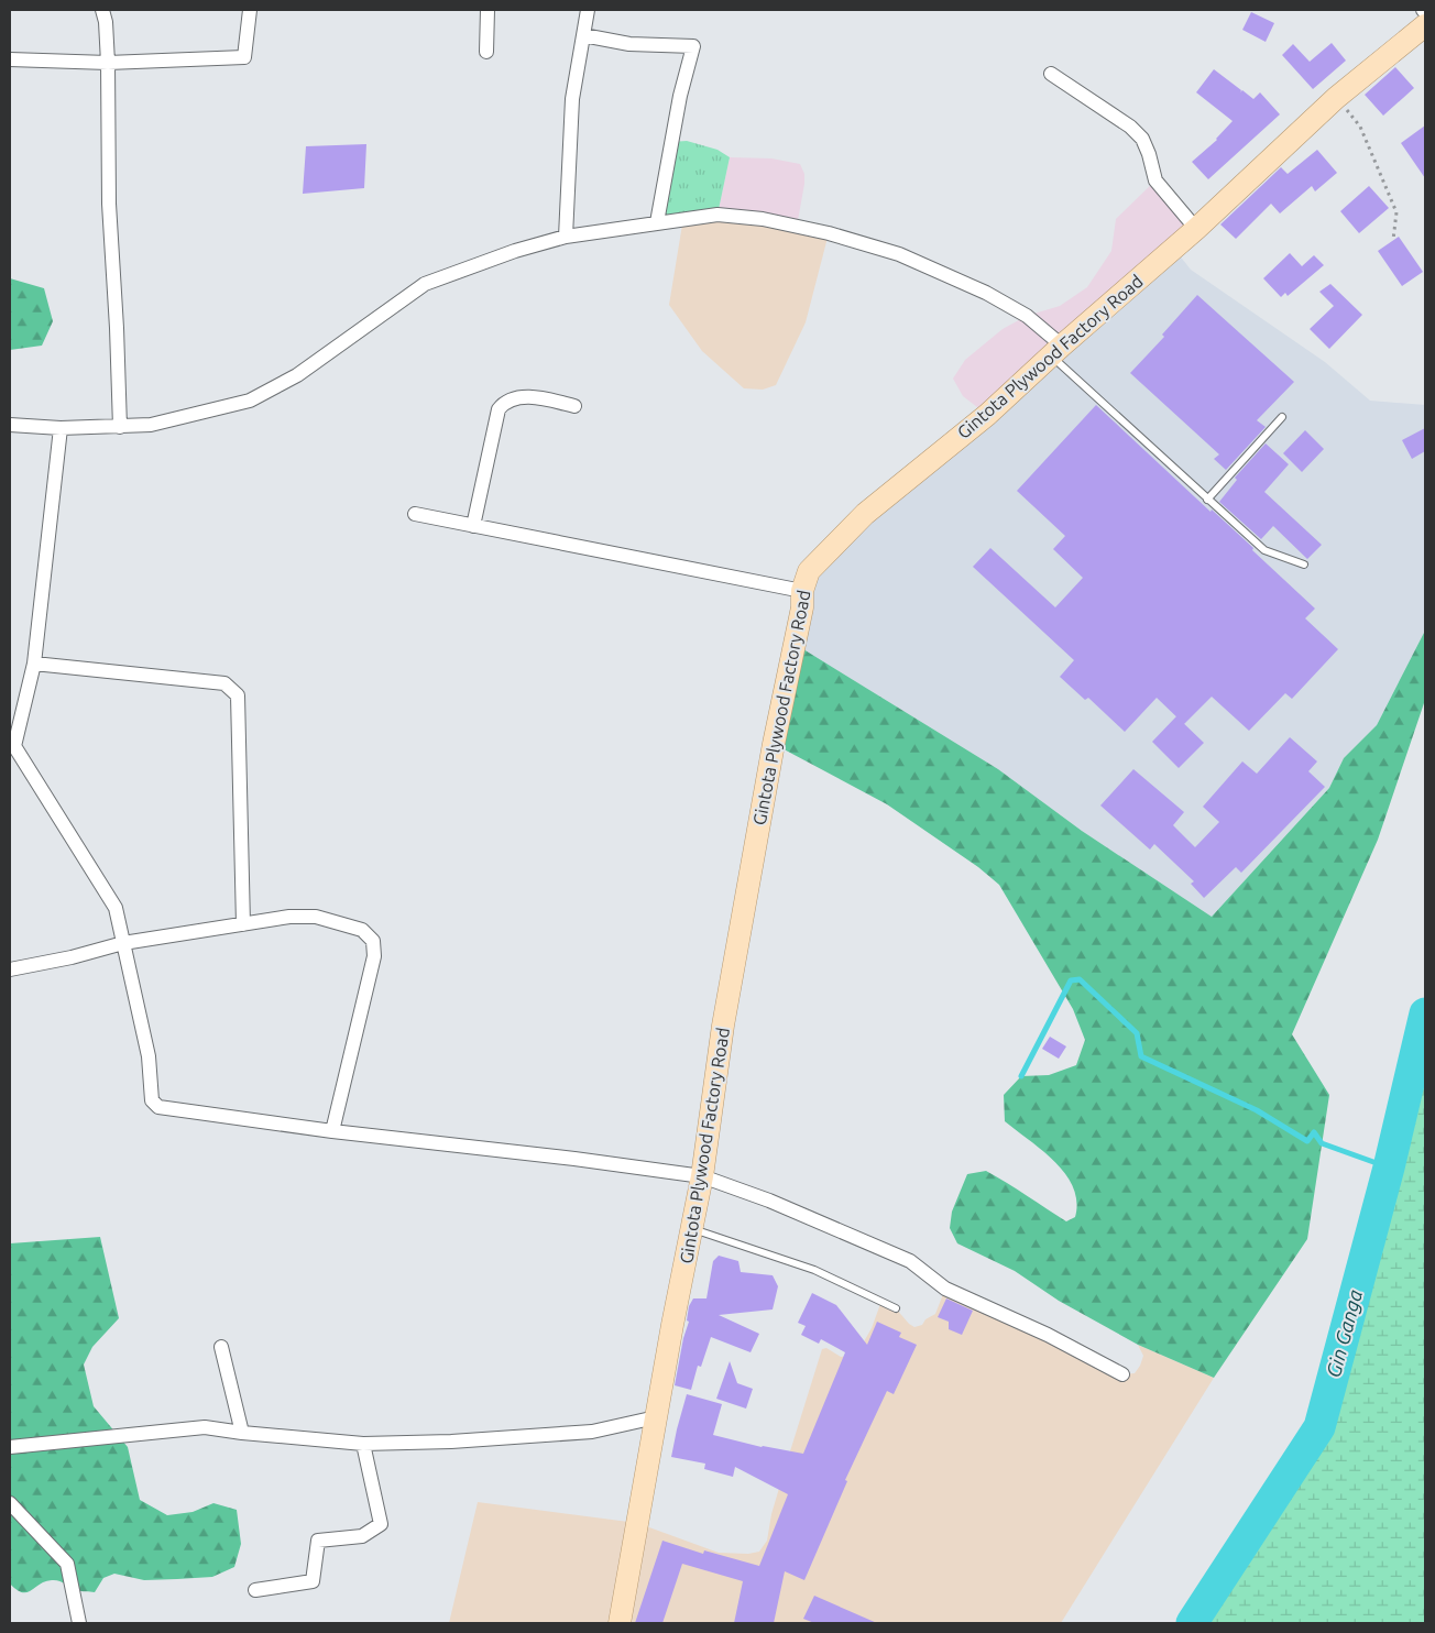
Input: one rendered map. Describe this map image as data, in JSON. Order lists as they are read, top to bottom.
{
  "streets": {
    "main road": ["Gintota Plywood Factory Road"]
  },
  "water": ["Gin Ganga"]
}
